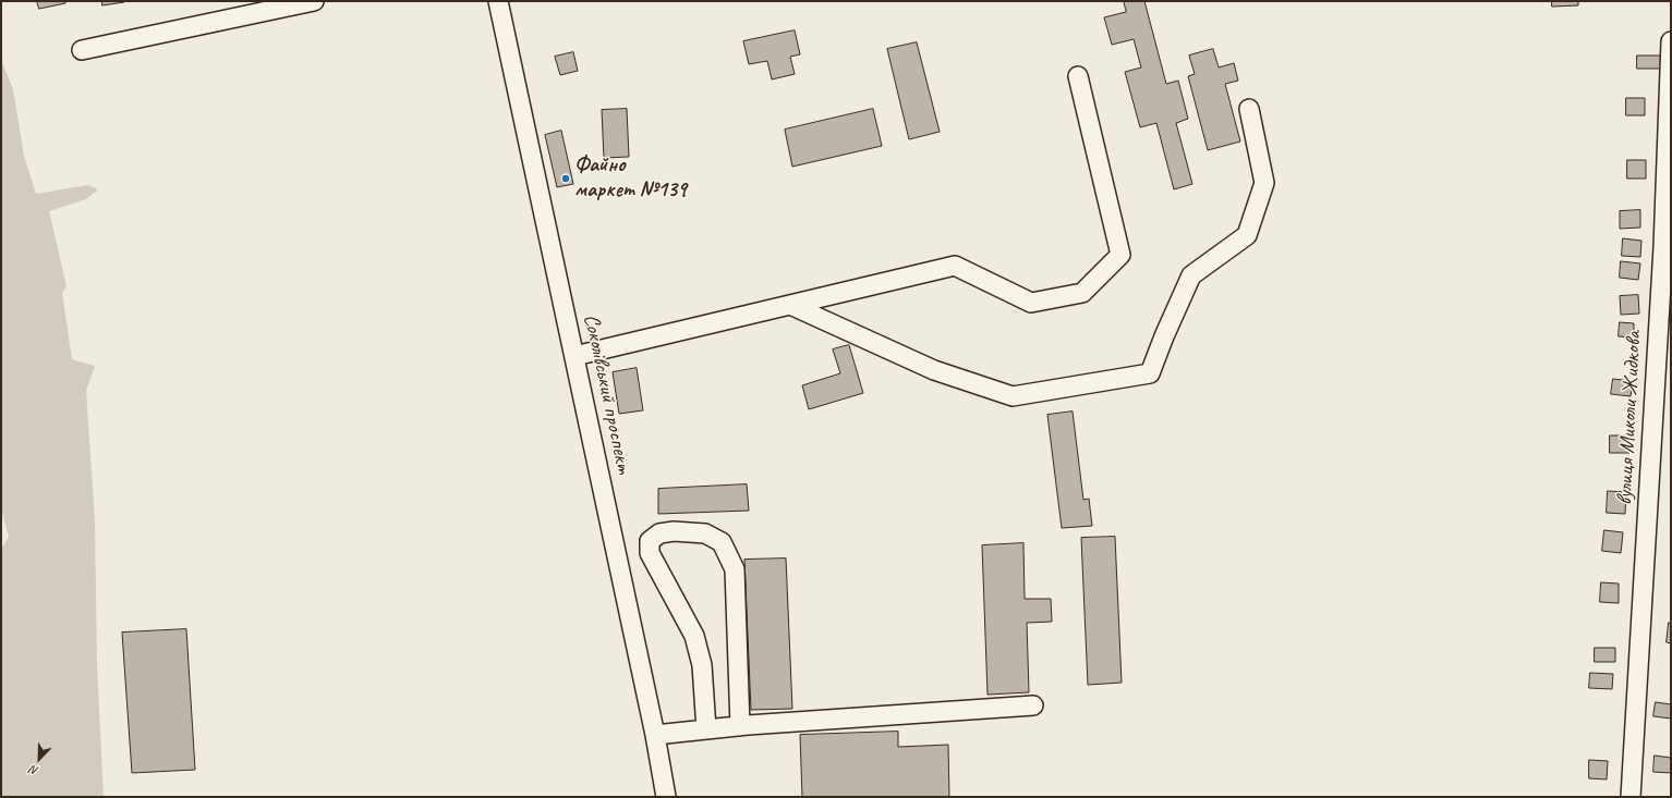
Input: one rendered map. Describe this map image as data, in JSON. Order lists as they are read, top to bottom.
{
  "streets": {
    "street": ["Соколівський проспект", "вулиця Миколи Жидкова"]
  },
  "places": ["Файно маркет №139"],
  "north": "bottom left"
}
